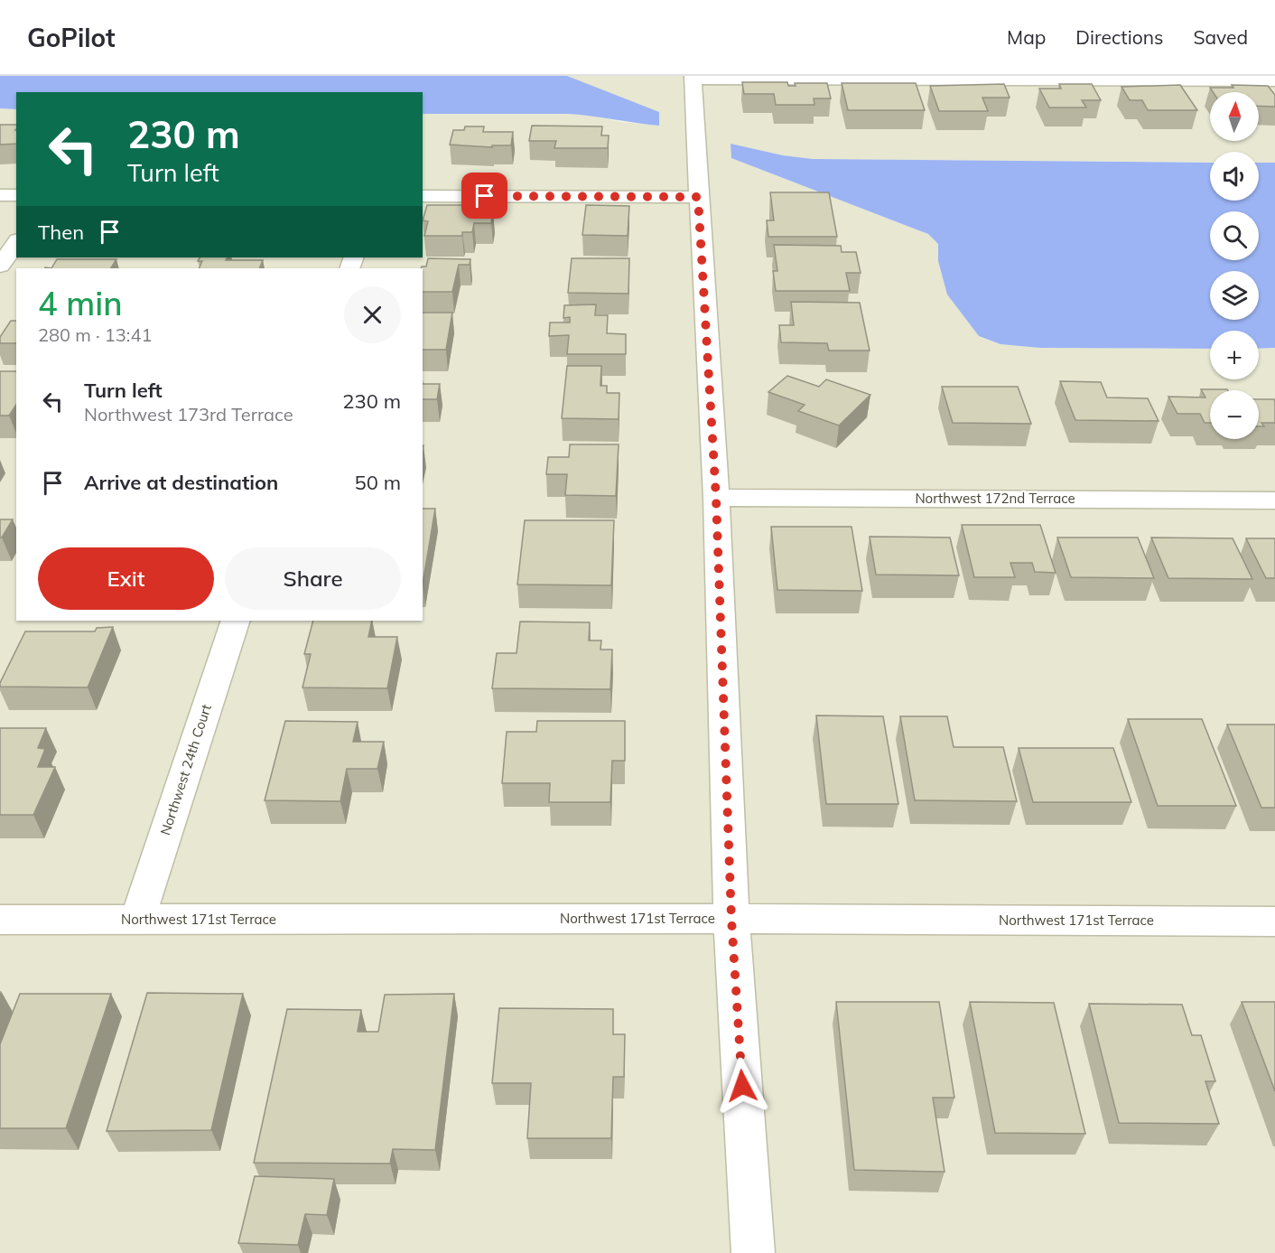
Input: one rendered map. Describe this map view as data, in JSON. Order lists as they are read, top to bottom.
{
  "streets": {
    "street": ["Northwest 172nd Terrace", "Northwest 24th Court", "Northwest 171st Terrace"]
  },
  "crossings": [
    ["Northwest 24th Court", "Northwest 171st Terrace"]
  ],
  "north": "top",
  "page": {
    "header": "GoPilot",
    "nav": ["Map", "Directions", "Saved"],
    "map_buttons": ["+", "−"],
    "turn": ["230 m", "Turn left"],
    "then": "Then",
    "heading": ["4 min", "280 m · 13:41"],
    "list": [
      {
        "name": "Turn left",
        "note": "Northwest 173rd Terrace",
        "value": "230 m"
      },
      {
        "name": "Arrive at destination",
        "value": "50 m"
      }
    ],
    "buttons": ["Exit", "Share"]
  }
}
